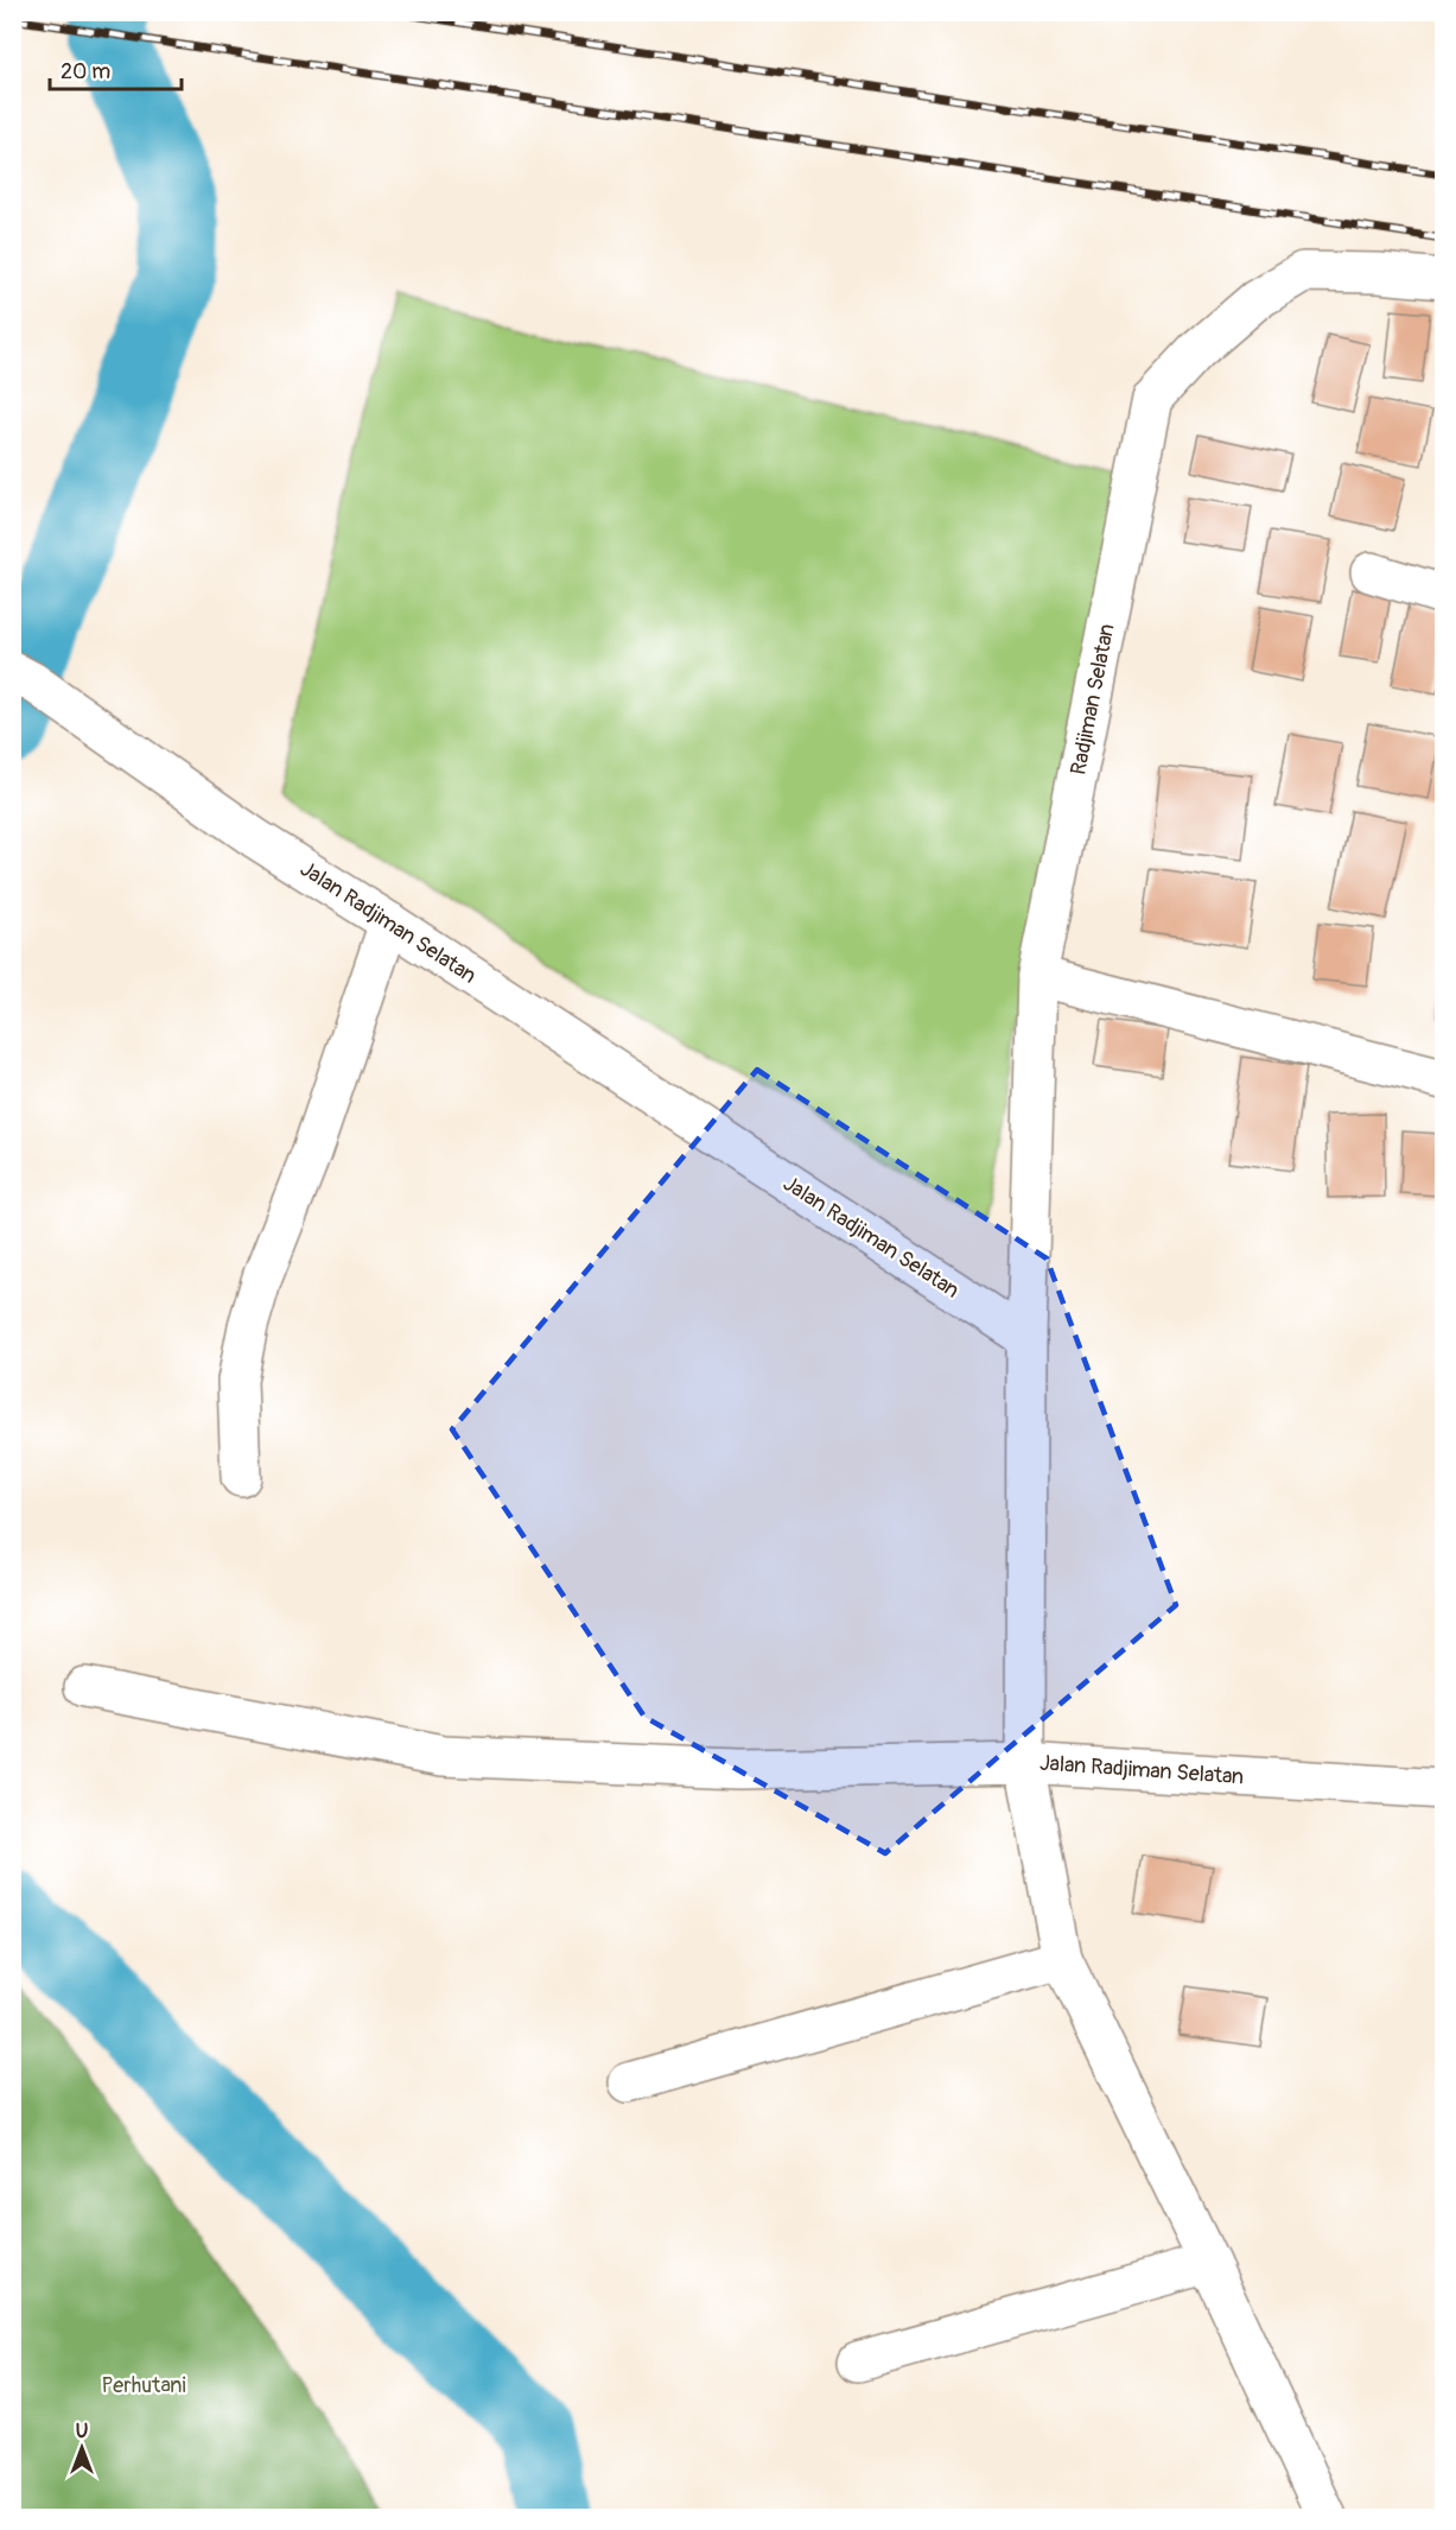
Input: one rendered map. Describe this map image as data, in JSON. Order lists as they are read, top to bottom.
{
  "streets": {
    "street": ["Radjiman Selatan", "Jalan Radjiman Selatan"]
  },
  "crossings": [
    ["Radjiman Selatan", "Jalan Radjiman Selatan"]
  ],
  "parks": ["Perhutani"],
  "scale_bar": "20 m",
  "north": "top"
}
